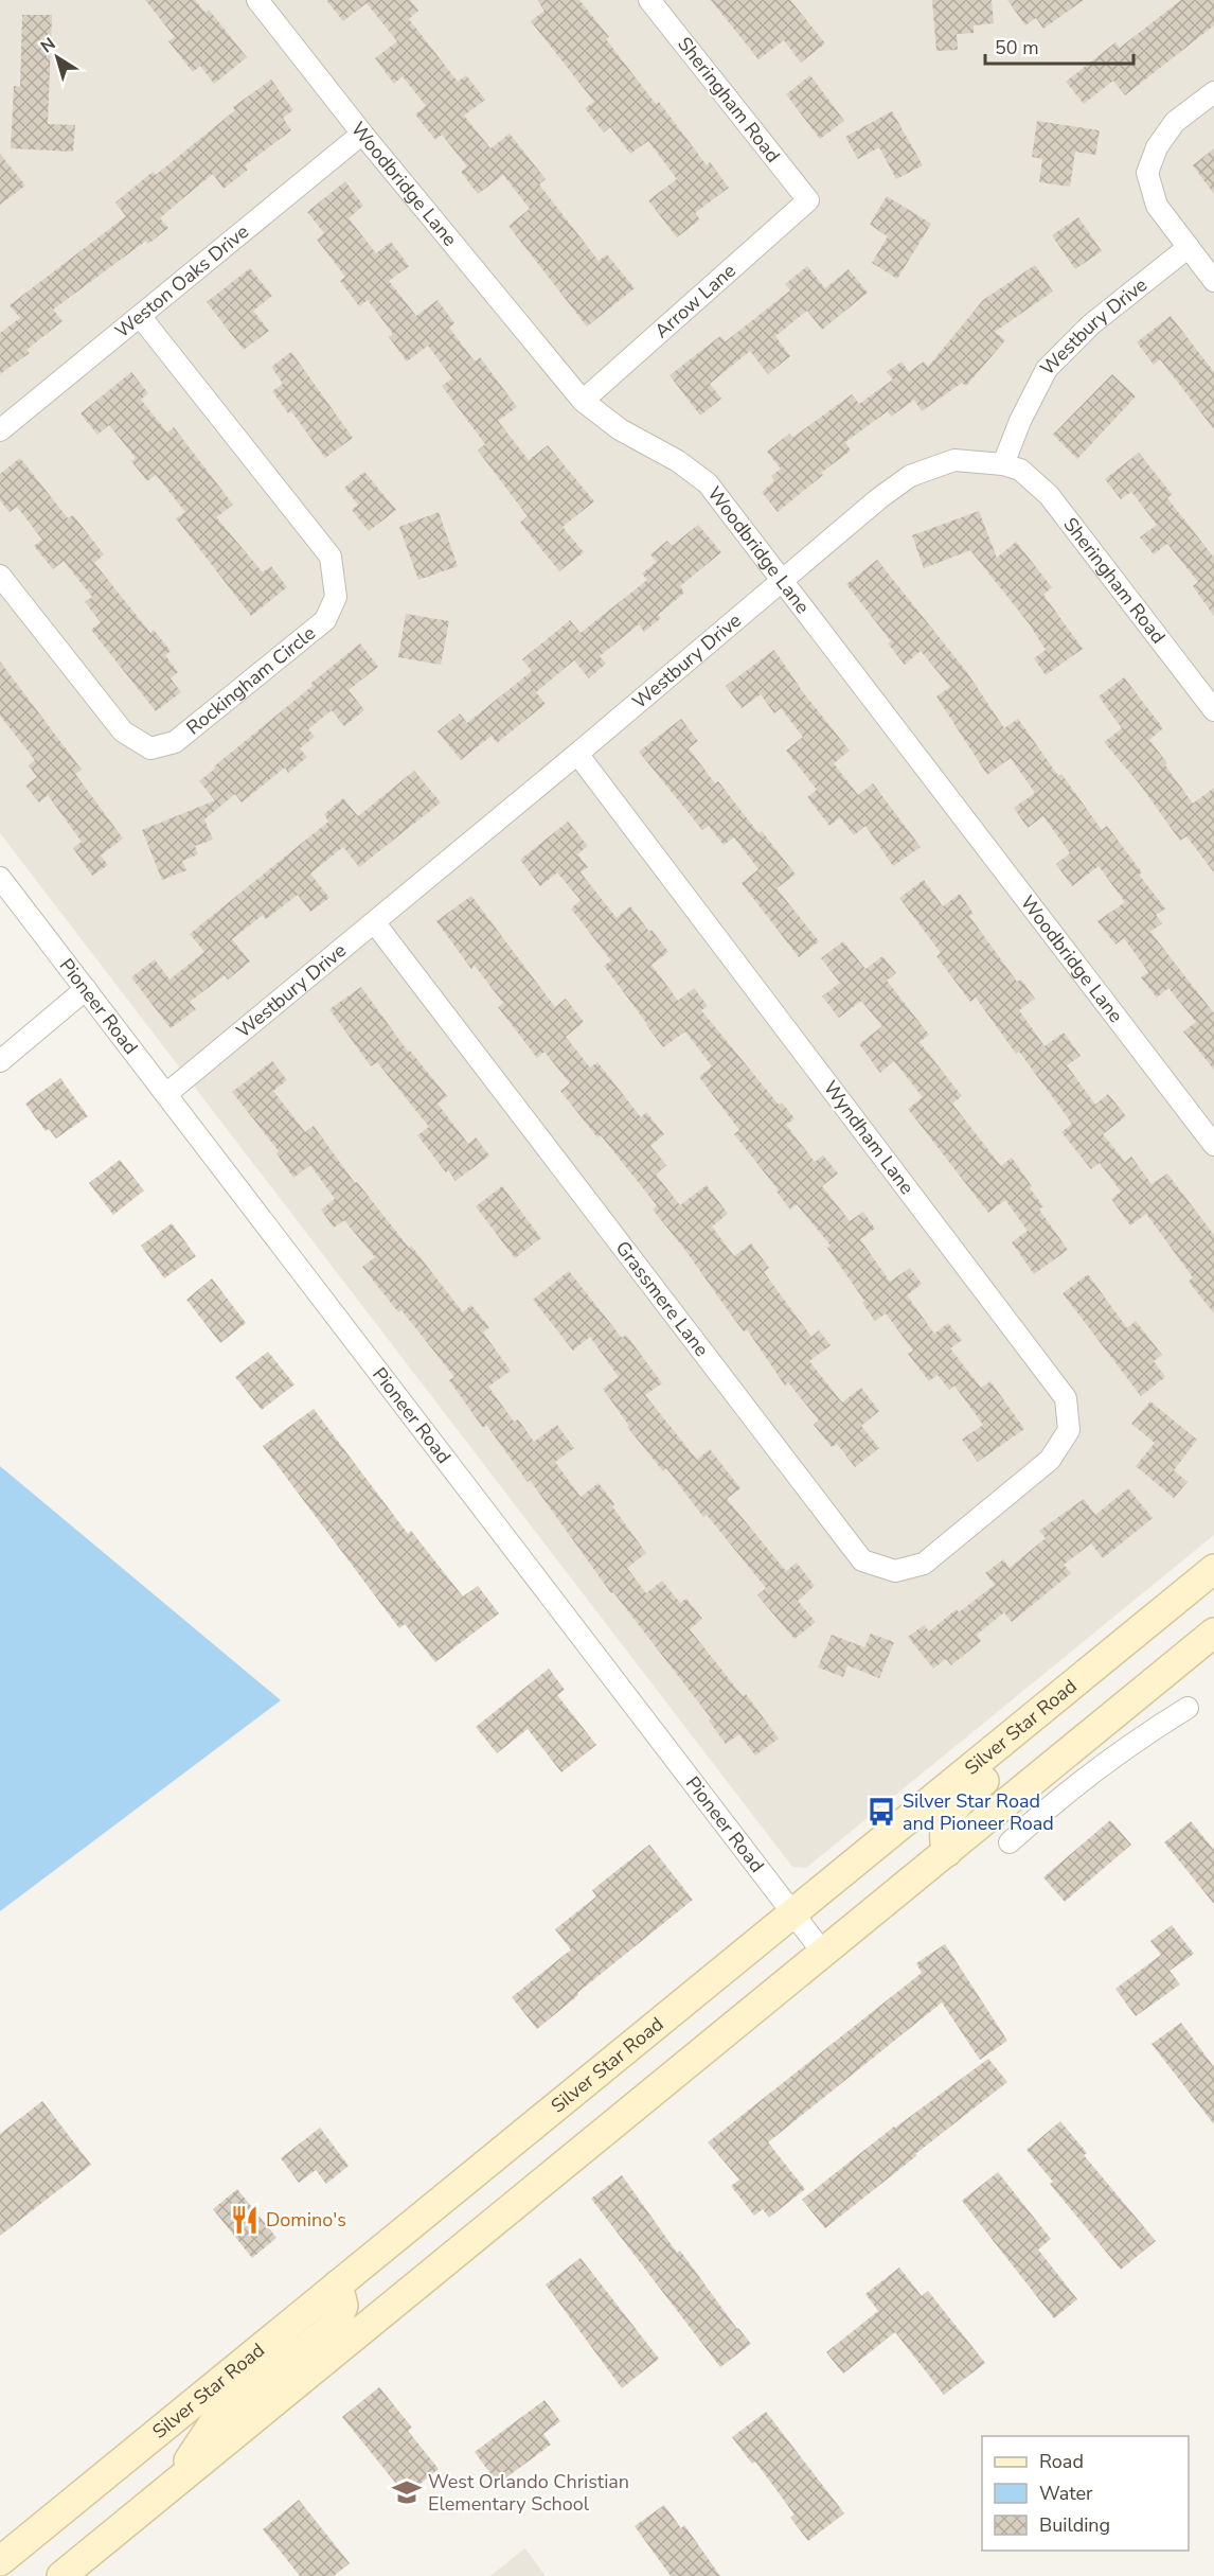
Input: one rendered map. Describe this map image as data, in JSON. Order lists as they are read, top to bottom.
{
  "streets": {
    "main road": ["Silver Star Road"],
    "street": [
      "Sheringham Road",
      "Woodbridge Lane",
      "Weston Oaks Drive",
      "Arrow Lane",
      "Westbury Drive",
      "Rockingham Circle",
      "Pioneer Road",
      "Wyndham Lane",
      "Grassmere Lane"
    ]
  },
  "crossings": [
    ["Sheringham Road", "Arrow Lane"],
    ["Sheringham Road", "Westbury Drive"],
    ["Woodbridge Lane", "Weston Oaks Drive"],
    ["Woodbridge Lane", "Arrow Lane"],
    ["Woodbridge Lane", "Westbury Drive"],
    ["Weston Oaks Drive", "Rockingham Circle"],
    ["Westbury Drive", "Pioneer Road"],
    ["Westbury Drive", "Wyndham Lane"],
    ["Westbury Drive", "Grassmere Lane"],
    ["Pioneer Road", "Silver Star Road"],
    ["Wyndham Lane", "Grassmere Lane"]
  ],
  "places": {
    "bus stop": ["Silver Star Road and Pioneer Road"],
    "restaurant": ["Domino's"],
    "school or university": ["West Orlando Christian Elementary School"]
  },
  "legend": ["Road", "Water", "Building"],
  "scale_bar": "50 m",
  "north": "top left"
}
